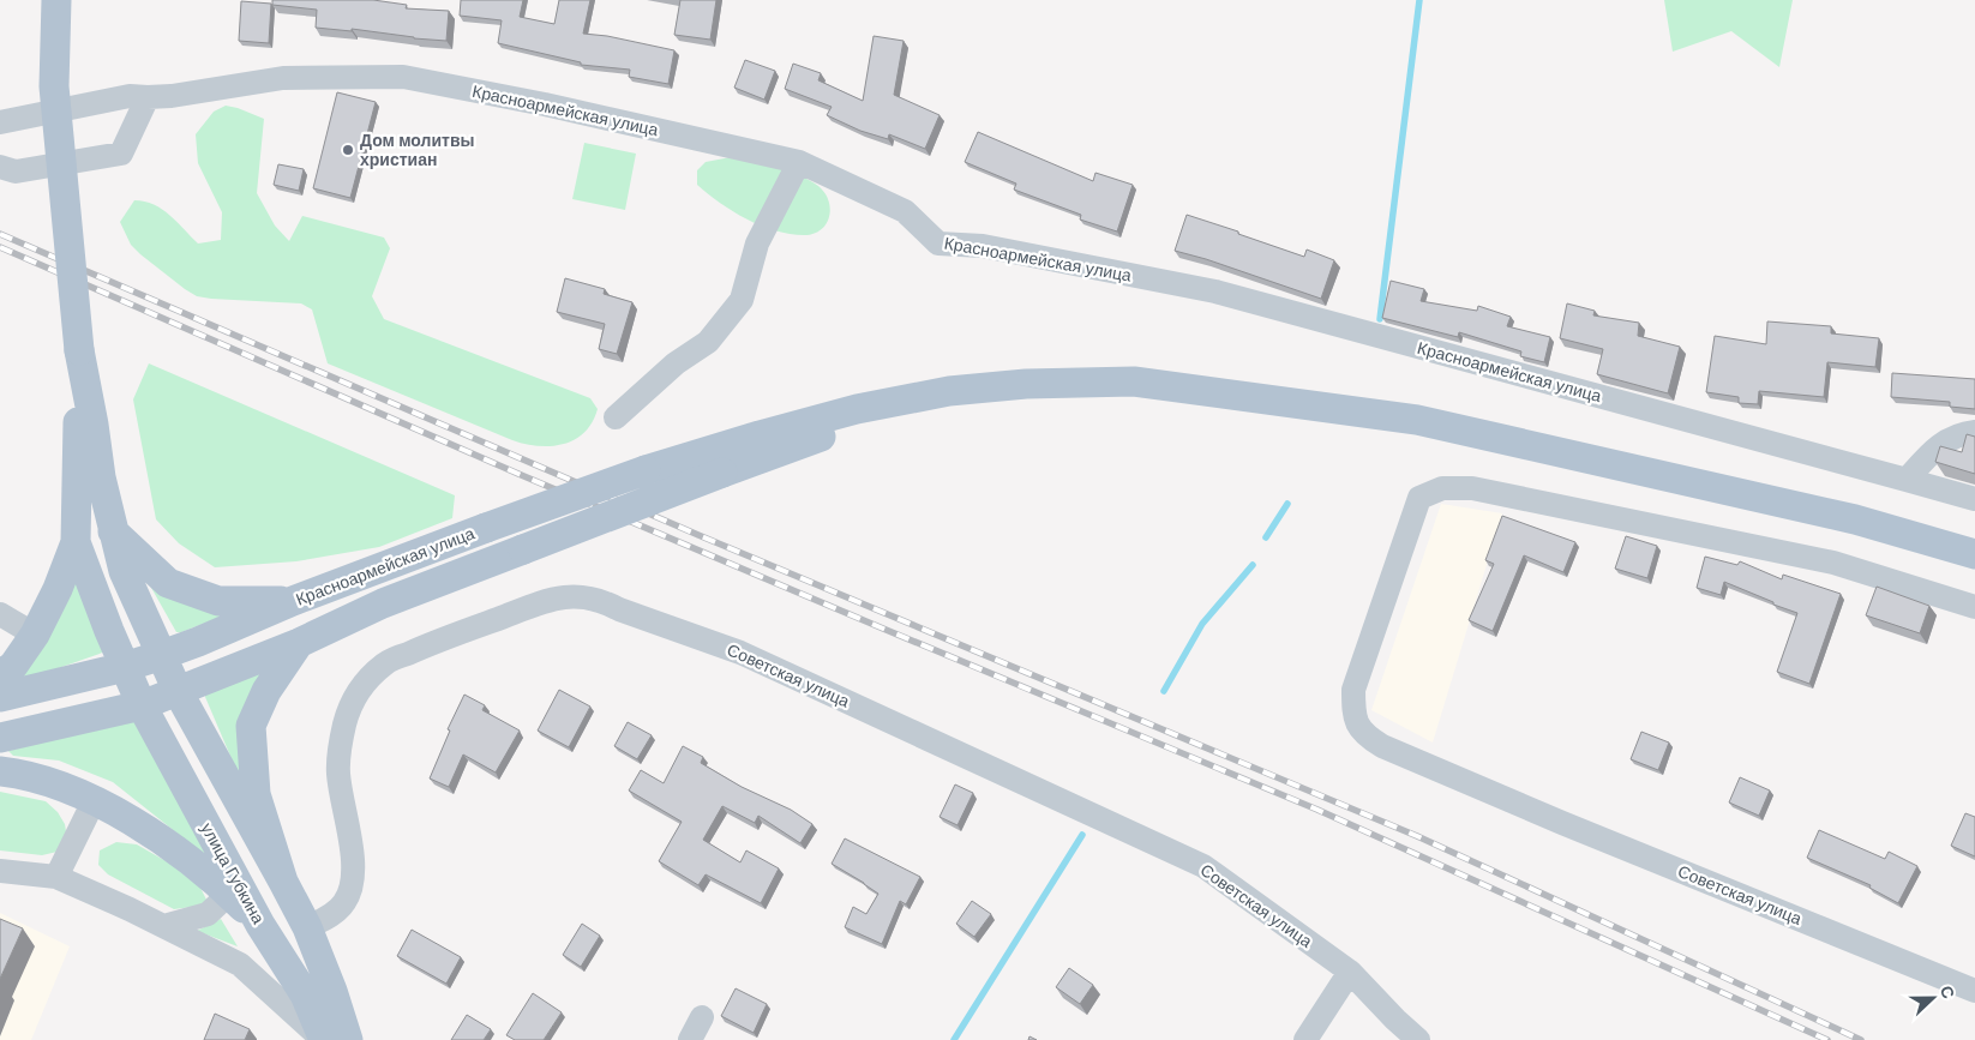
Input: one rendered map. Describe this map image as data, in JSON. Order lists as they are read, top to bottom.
{
  "streets": {
    "main road": ["Красноармейская улица", "улица Губкина"],
    "street": ["Советская улица"]
  },
  "crossings": [
    ["Красноармейская улица", "улица Губкина"]
  ],
  "places": ["Дом молитвы христиан"],
  "north": "right"
}
